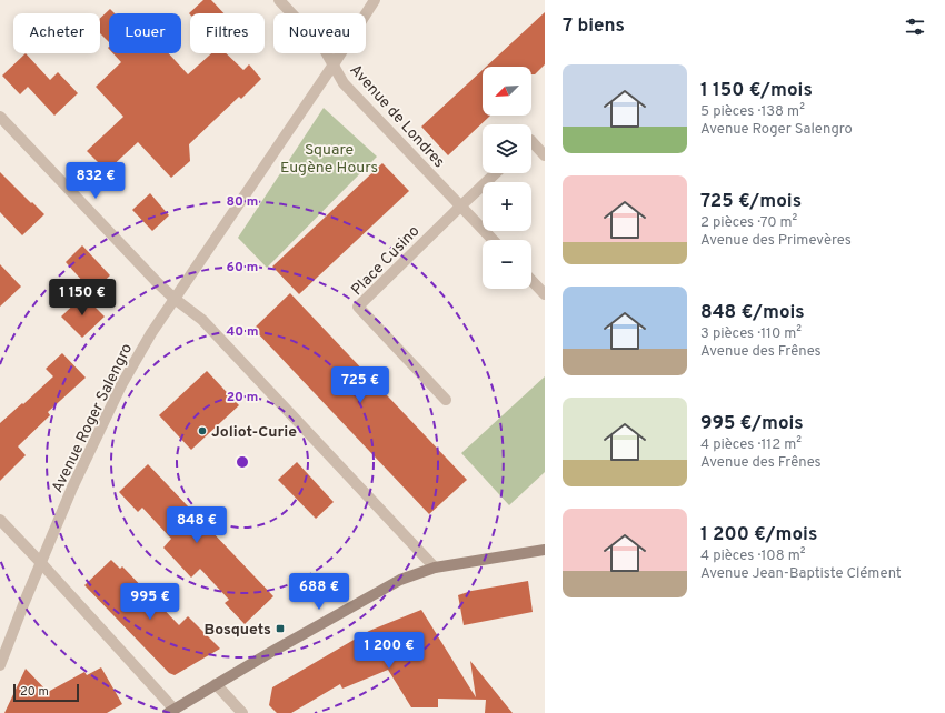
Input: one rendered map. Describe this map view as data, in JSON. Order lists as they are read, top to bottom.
{
  "streets": {
    "street": ["Avenue de Londres", "Place Cusino", "Avenue Roger Salengro"]
  },
  "crossings": [
    ["Avenue de Londres", "Place Cusino"],
    ["Avenue de Londres", "Avenue Roger Salengro"]
  ],
  "parks": ["Square Eugène Hours"],
  "places": {
    "other": ["Joliot-Curie"],
    "transit": ["Bosquets"]
  },
  "scale_bar": "20 m",
  "north": "bottom left",
  "page": {
    "heading": "7 biens",
    "chip": [
      "Acheter",
      "Louer",
      "Filtres",
      "Nouveau"
    ],
    "list": [
      {
        "name": "1 150 €/mois",
        "note": "5 pièces · 138 m² · Avenue Roger Salengro"
      },
      {
        "name": "725 €/mois",
        "note": "2 pièces · 70 m² · Avenue des Primevères"
      },
      {
        "name": "848 €/mois",
        "note": "3 pièces · 110 m² · Avenue des Frênes"
      },
      {
        "name": "995 €/mois",
        "note": "4 pièces · 112 m² · Avenue des Frênes"
      },
      {
        "name": "1 200 €/mois",
        "note": "4 pièces · 108 m² · Avenue Jean-Baptiste Clément"
      }
    ],
    "map_buttons": ["+", "−"],
    "price": [
      "832 €",
      "1 150 €",
      "725 €",
      "848 €",
      "688 €",
      "995 €",
      "1 200 €"
    ],
    "scale": "20 m"
  },
  "rings": [
    "80 m",
    "60 m",
    "40 m",
    "20 m"
  ]
}
